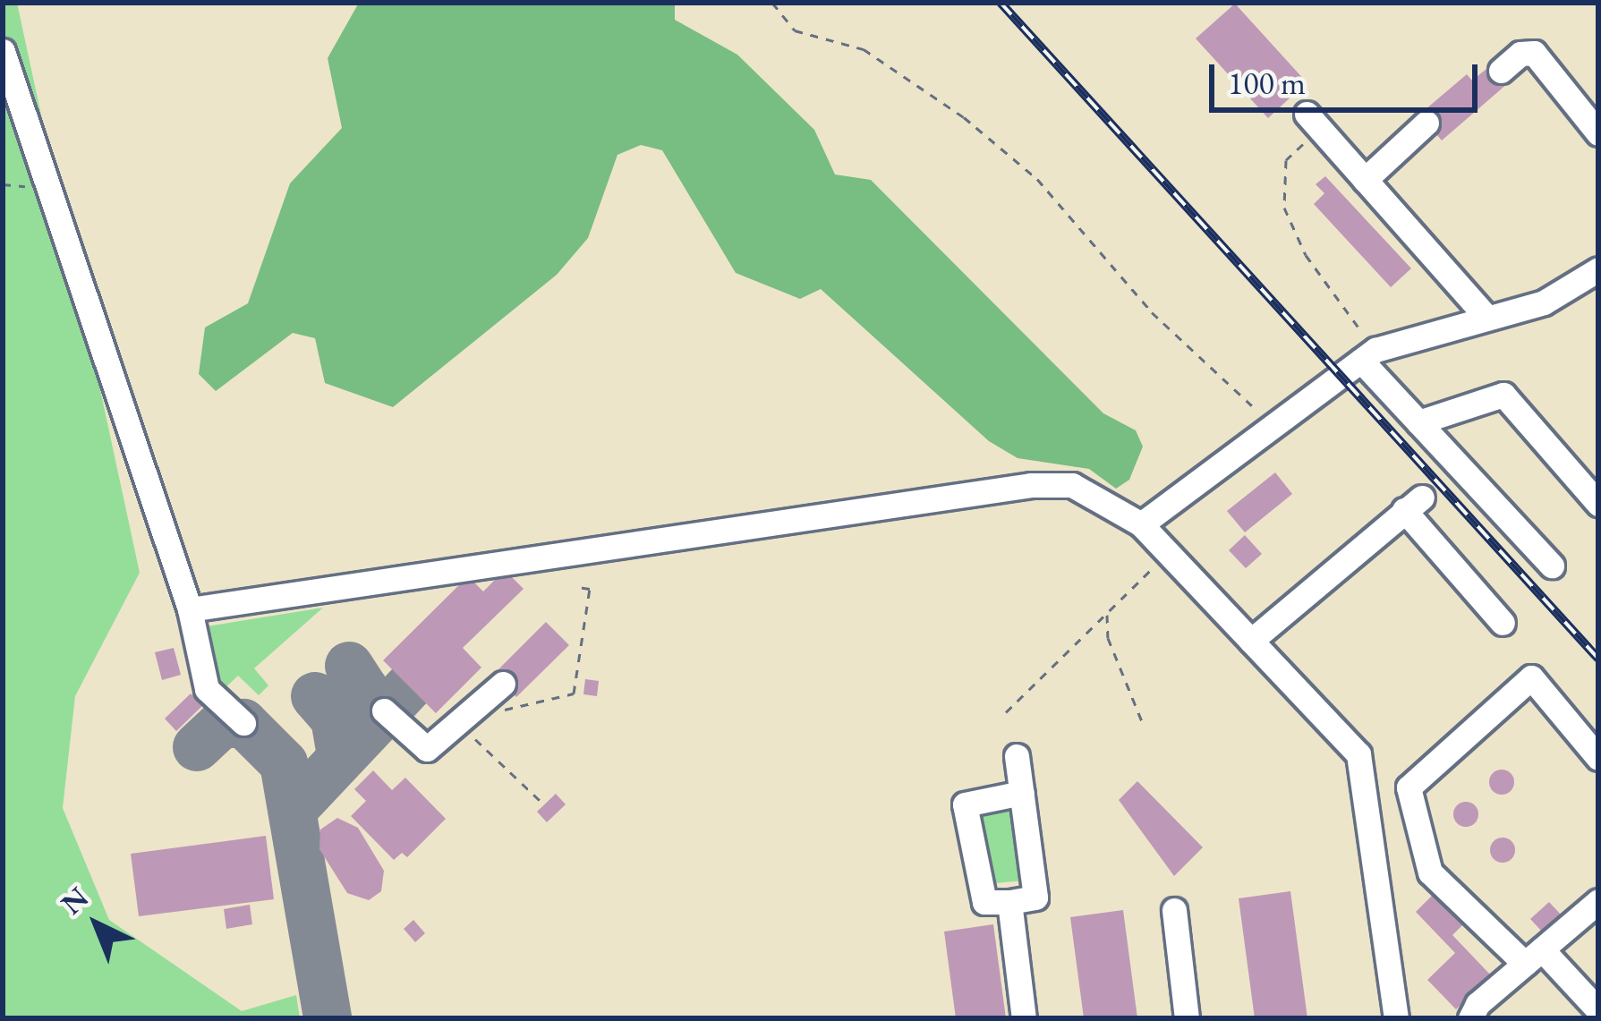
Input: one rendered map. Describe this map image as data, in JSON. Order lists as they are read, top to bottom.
{
  "scale_bar": "100 m",
  "north": "top left"
}
